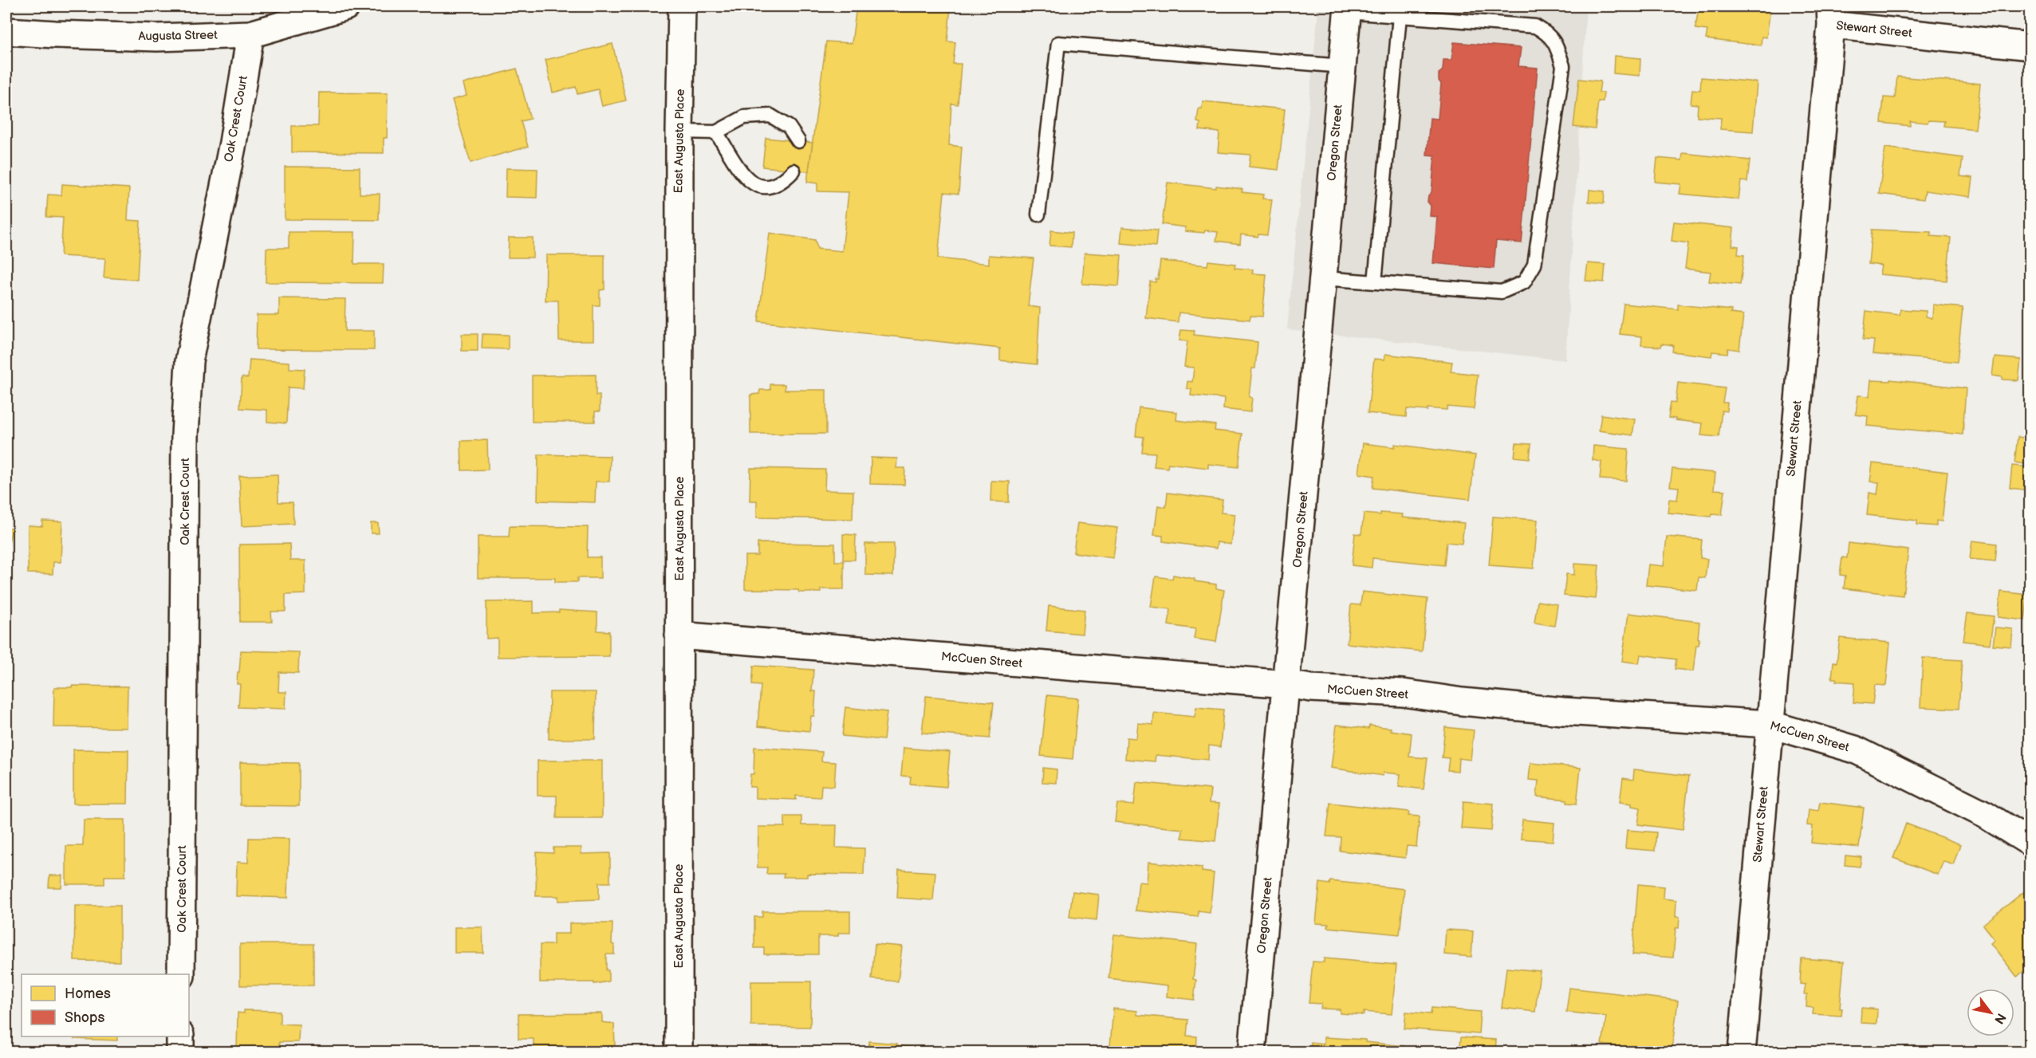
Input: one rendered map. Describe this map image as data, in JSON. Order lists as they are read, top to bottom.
{
  "streets": {
    "street": [
      "Stewart Street",
      "Augusta Street",
      "Oak Crest Court",
      "East Augusta Place",
      "Oregon Street",
      "McCuen Street"
    ]
  },
  "crossings": [
    ["Stewart Street", "McCuen Street"],
    ["Augusta Street", "Oak Crest Court"],
    ["East Augusta Place", "McCuen Street"],
    ["Oregon Street", "McCuen Street"]
  ],
  "legend": ["Homes", "Shops"],
  "north": "bottom right"
}
